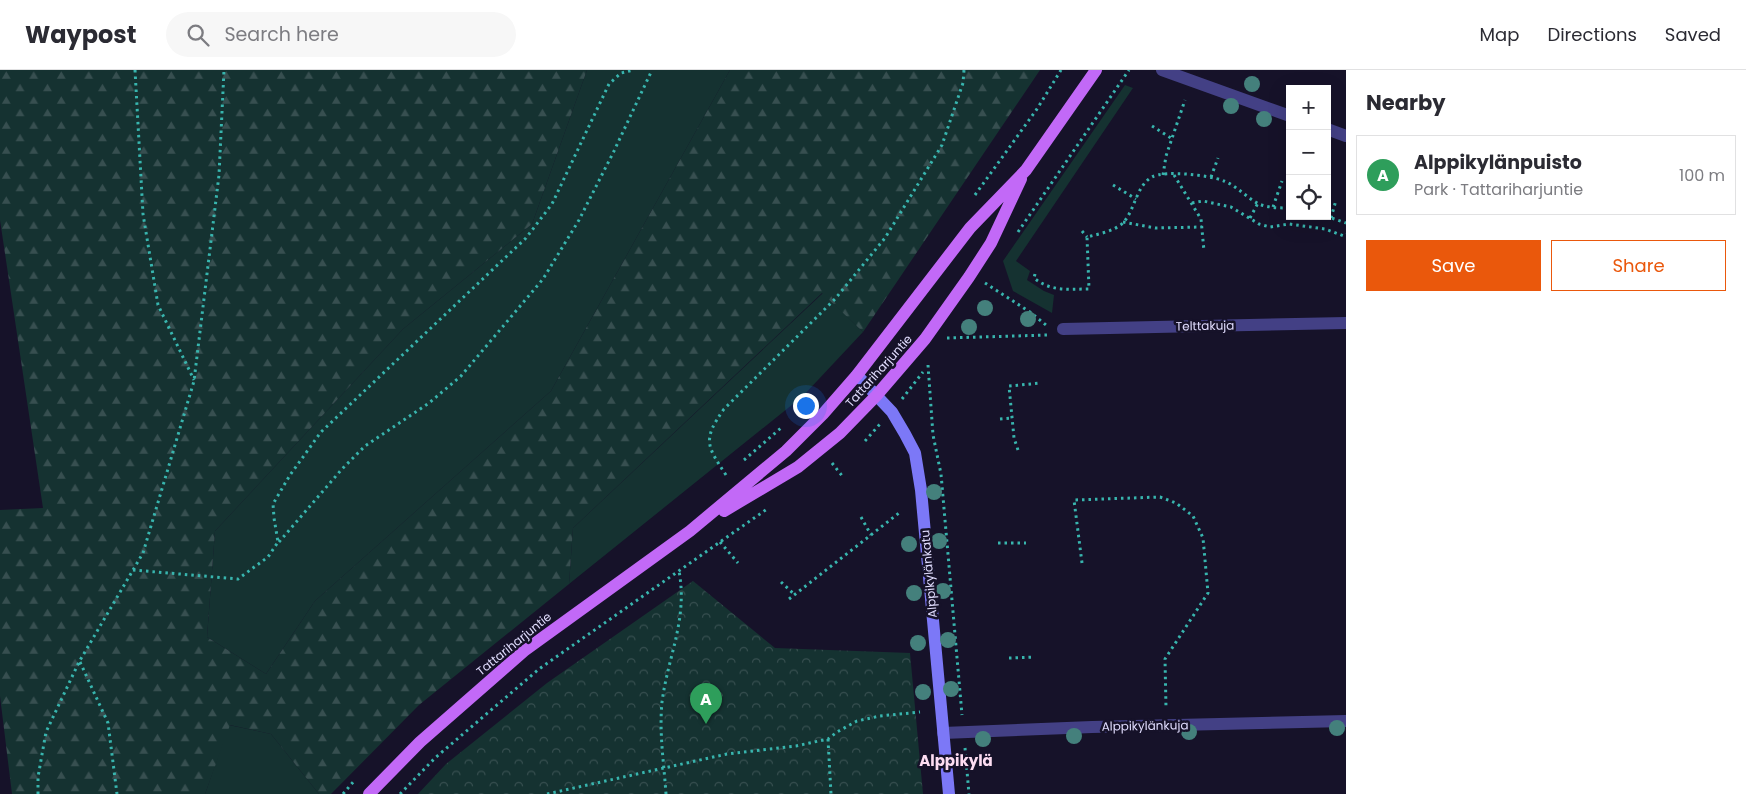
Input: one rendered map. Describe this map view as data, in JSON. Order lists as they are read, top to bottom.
{
  "streets": {
    "main road": ["Tattariharjuntie"],
    "street": ["Telttakuja", "Alppikylänkatu", "Alppikylänkuja"]
  },
  "crossings": [
    ["Tattariharjuntie", "Alppikylänkatu"],
    ["Alppikylänkatu", "Alppikylänkuja"]
  ],
  "districts": ["Alppikylä"],
  "page": {
    "header": "Waypost",
    "search": "Search here",
    "nav": ["Map", "Directions", "Saved"],
    "heading": "Nearby",
    "map_buttons": ["+", "−"],
    "list": [
      {
        "mark": "A",
        "name": "Alppikylänpuisto",
        "note": "Park · Tattariharjuntie",
        "value": "100 m"
      }
    ],
    "buttons": ["Save", "Share"],
    "pins": "A"
  }
}
